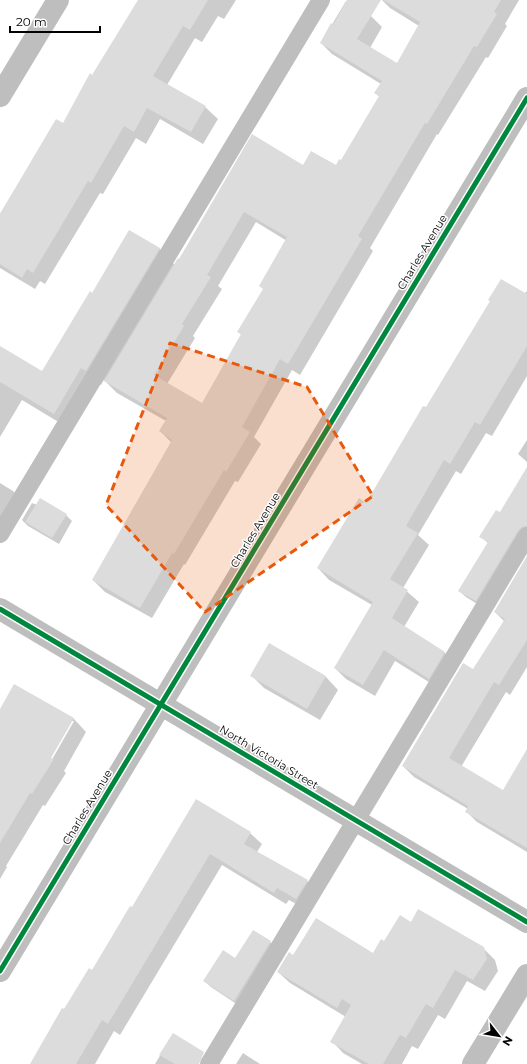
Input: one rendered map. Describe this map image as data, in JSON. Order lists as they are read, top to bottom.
{
  "streets": {
    "street": ["Charles Avenue", "North Victoria Street"]
  },
  "crossings": [
    ["Charles Avenue", "North Victoria Street"]
  ],
  "scale_bar": "20 m",
  "north": "bottom right"
}
